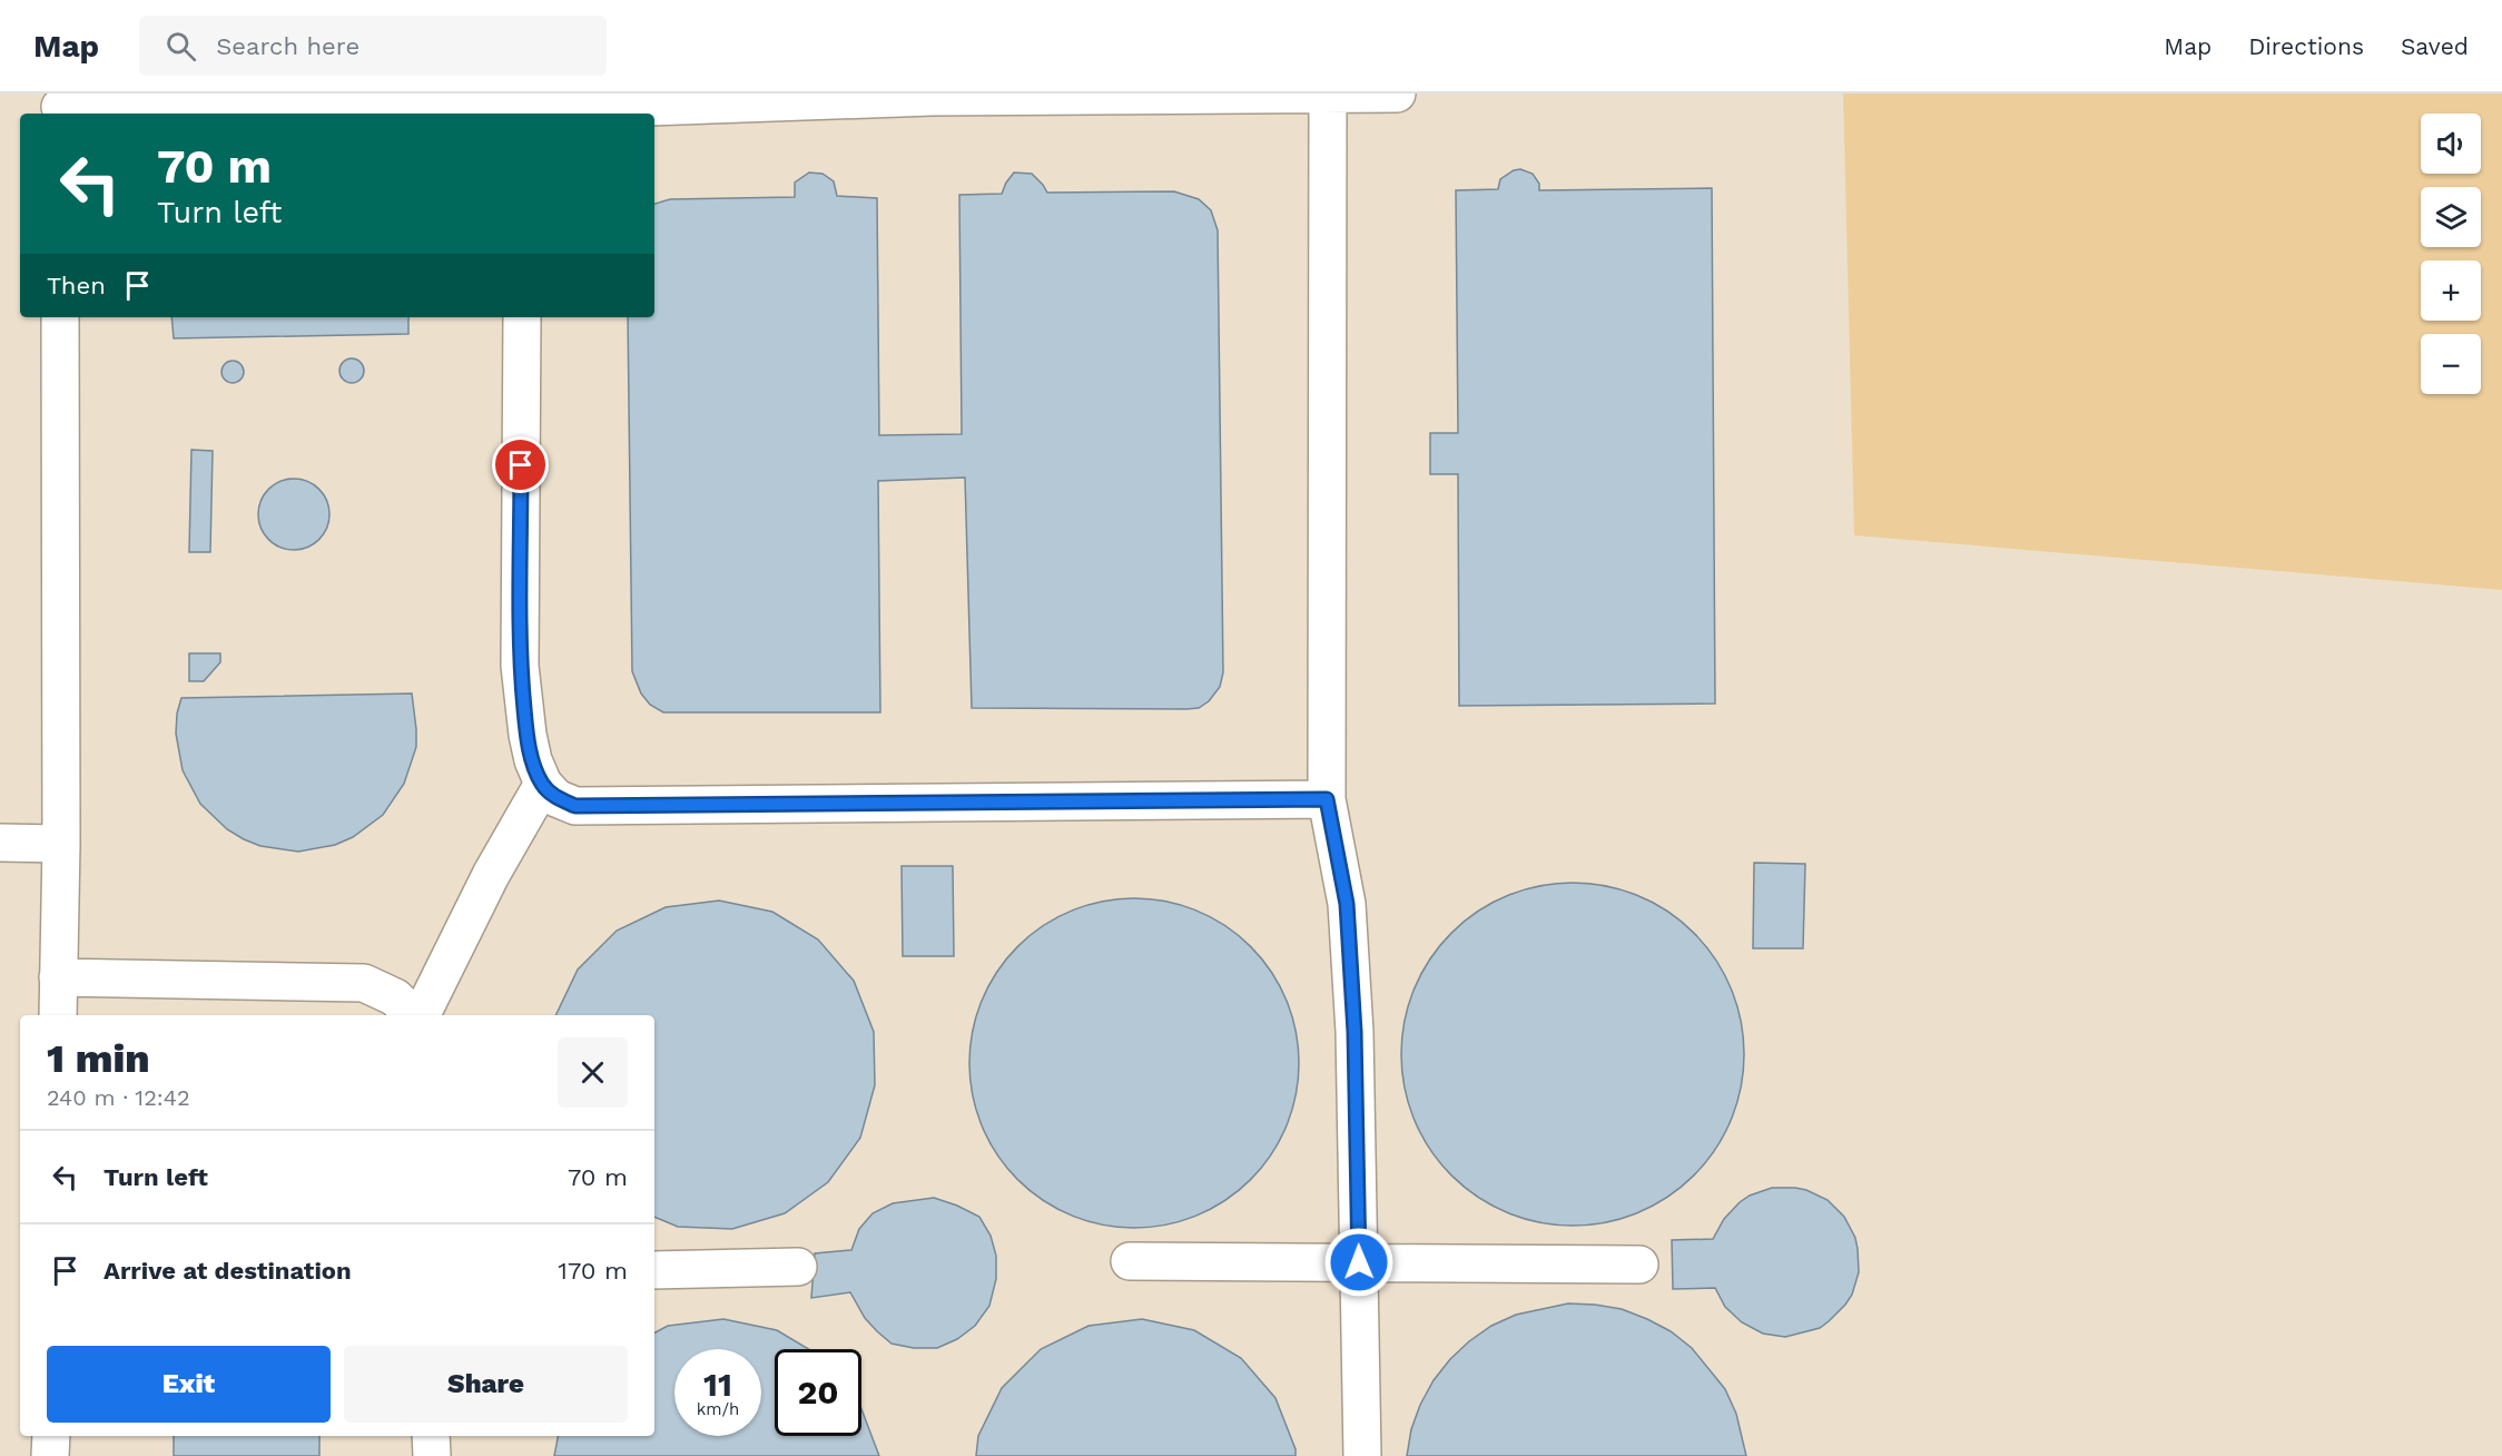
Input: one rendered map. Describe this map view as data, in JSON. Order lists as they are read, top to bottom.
{
  "page": {
    "header": "Map",
    "search": "Search here",
    "nav": ["Map", "Directions", "Saved"],
    "map_buttons": ["+", "−"],
    "turn": ["70 m", "Turn left"],
    "then": "Then",
    "heading": ["1 min", "240 m · 12:42"],
    "list": [
      {
        "name": "Turn left",
        "value": "70 m"
      },
      {
        "name": "Arrive at destination",
        "value": "170 m"
      }
    ],
    "buttons": ["Exit", "Share"],
    "speed": "11 km/h",
    "limit": "20"
  }
}
